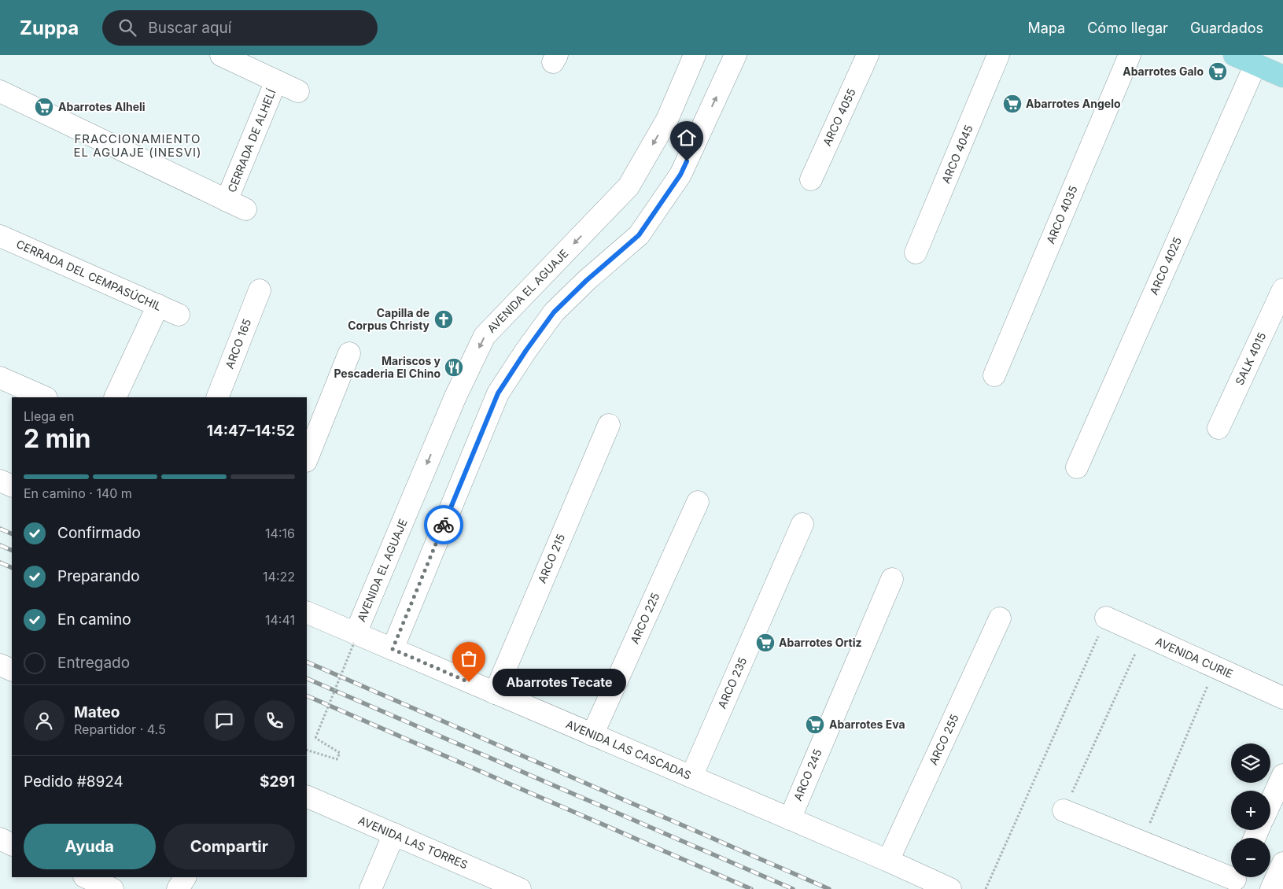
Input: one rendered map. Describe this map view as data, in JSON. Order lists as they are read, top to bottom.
{
  "streets": {
    "street": [
      "ARCO 4055",
      "CERRADA DE ALHELÍ",
      "ARCO 4045",
      "ARCO 4035",
      "ARCO 4025",
      "CERRADA DEL CEMPASÚCHIL",
      "AVENIDA EL AGUAJE",
      "ARCO 165",
      "SALK 4015",
      "ARCO 215",
      "ARCO 225",
      "AVENIDA CURIE",
      "ARCO 235",
      "ARCO 255",
      "AVENIDA LAS CASCADAS",
      "ARCO 245",
      "AVENIDA LAS TORRES"
    ]
  },
  "crossings": [
    ["AVENIDA EL AGUAJE", "AVENIDA LAS CASCADAS"],
    ["ARCO 215", "AVENIDA LAS CASCADAS"],
    ["ARCO 225", "AVENIDA LAS CASCADAS"],
    ["ARCO 235", "AVENIDA LAS CASCADAS"],
    ["ARCO 255", "AVENIDA LAS CASCADAS"],
    ["AVENIDA LAS CASCADAS", "ARCO 245"]
  ],
  "districts": ["FRACCIONAMIENTO EL AGUAJE (INESVI)"],
  "places": {
    "supermarket": [
      "Abarrotes Galo",
      "Abarrotes Angelo",
      "Abarrotes Alheli",
      "Abarrotes Ortiz",
      "Abarrotes Eva"
    ],
    "church": ["Capilla de Corpus Christy"],
    "restaurant": ["Mariscos y Pescaderia El Chino"],
    "other": ["Abarrotes Tecate"]
  },
  "page": {
    "header": "Zuppa",
    "search": "Buscar aquí",
    "nav": ["Mapa", "Cómo llegar", "Guardados"],
    "heading": ["2 min", "Llega en", "14:47–14:52"],
    "panel": [
      "Mateo",
      "Repartidor · 4.5",
      "Pedido #8924",
      "$291"
    ],
    "bar": "En camino · 140 m",
    "list": [
      ["Confirmado", "14:16"],
      ["Preparando", "14:22"],
      ["En camino", "14:41"],
      "Entregado"
    ],
    "bubble": "Abarrotes Tecate",
    "map_buttons": ["+", "−"],
    "buttons": ["Ayuda", "Compartir"]
  }
}
